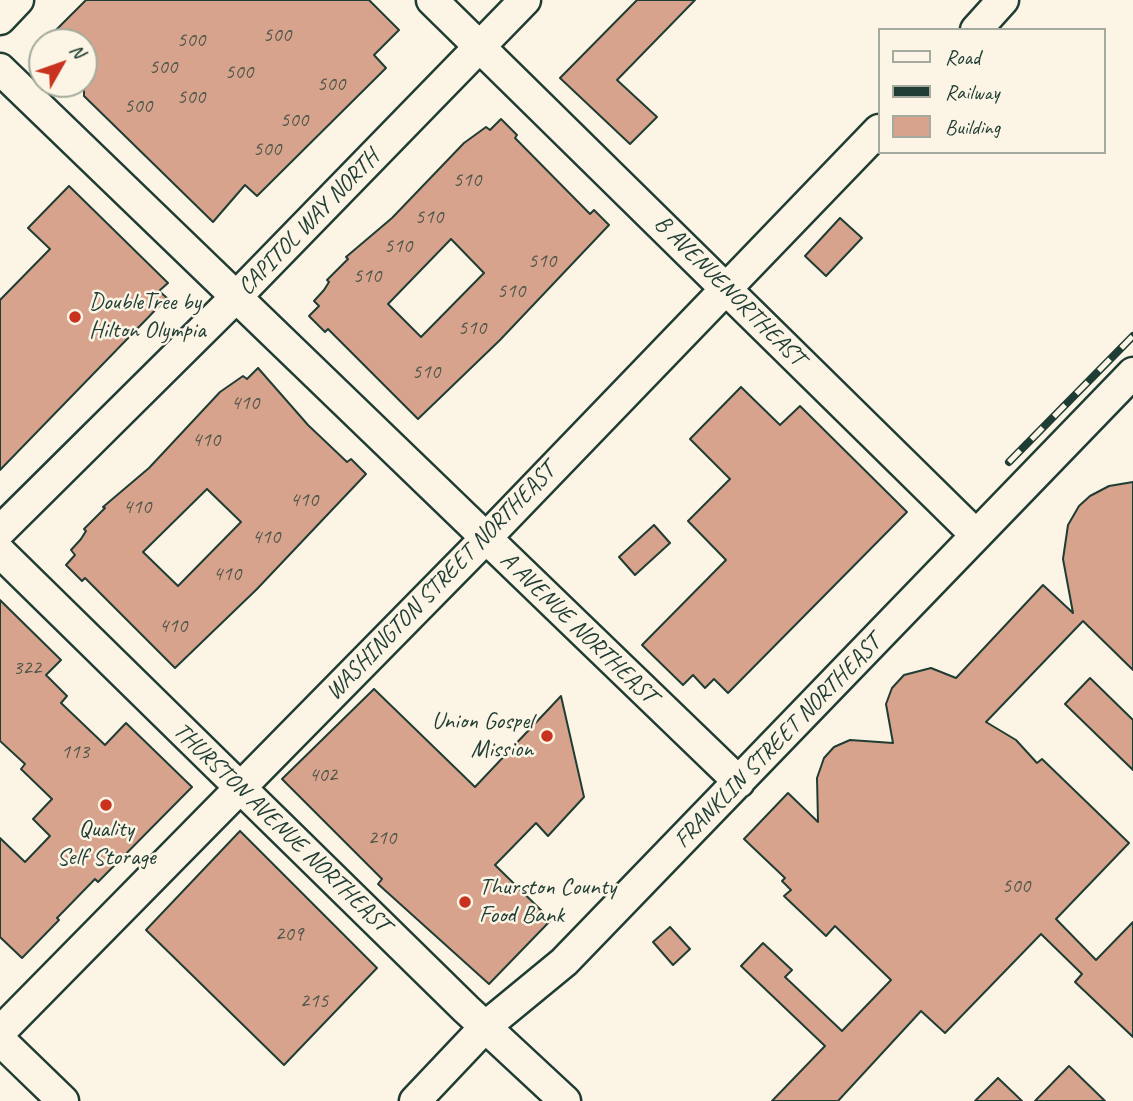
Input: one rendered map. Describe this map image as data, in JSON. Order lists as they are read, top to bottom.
{
  "streets": {
    "street": [
      "CAPITOL WAY NORTH",
      "B AVENUENORTHEAST",
      "WASHINGTON STREET NORTHEAST",
      "A AVENUE NORTHEAST",
      "FRANKLIN STREET NORTHEAST",
      "THURSTON AVENUE NORTHEAST"
    ]
  },
  "crossings": [
    ["CAPITOL WAY NORTH", "B AVENUENORTHEAST"],
    ["CAPITOL WAY NORTH", "A AVENUE NORTHEAST"],
    ["B AVENUENORTHEAST", "WASHINGTON STREET NORTHEAST"],
    ["B AVENUENORTHEAST", "FRANKLIN STREET NORTHEAST"],
    ["WASHINGTON STREET NORTHEAST", "A AVENUE NORTHEAST"],
    ["WASHINGTON STREET NORTHEAST", "THURSTON AVENUE NORTHEAST"],
    ["A AVENUE NORTHEAST", "FRANKLIN STREET NORTHEAST"],
    ["FRANKLIN STREET NORTHEAST", "THURSTON AVENUE NORTHEAST"]
  ],
  "places": [
    "DoubleTree by Hilton Olympia",
    "Union Gospel Mission",
    "Quality Self Storage",
    "Thurston County Food Bank"
  ],
  "house_numbers": [
    "500",
    "500",
    "500",
    "500",
    "500",
    "500",
    "500",
    "500",
    "500",
    "510",
    "510",
    "510",
    "510",
    "510",
    "510",
    "510",
    "510",
    "410",
    "410",
    "410",
    "410",
    "410",
    "410",
    "410",
    "322",
    "113",
    "402",
    "210",
    "500",
    "209",
    "215"
  ],
  "legend": ["Road", "Railway", "Building"],
  "north": "top right"
}
